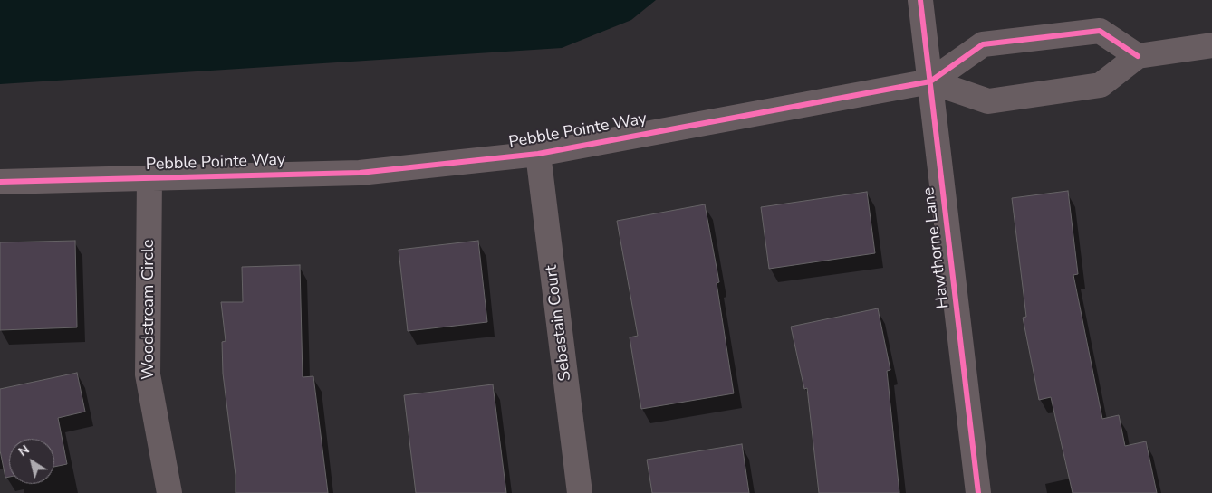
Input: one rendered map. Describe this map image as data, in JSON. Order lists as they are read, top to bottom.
{
  "streets": {
    "street": [
      "Pebble Pointe Way",
      "Hawthorne Lane",
      "Woodstream Circle",
      "Sebastain Court"
    ]
  },
  "crossings": [
    ["Pebble Pointe Way", "Hawthorne Lane"],
    ["Pebble Pointe Way", "Woodstream Circle"],
    ["Pebble Pointe Way", "Sebastain Court"]
  ],
  "north": "top left"
}
